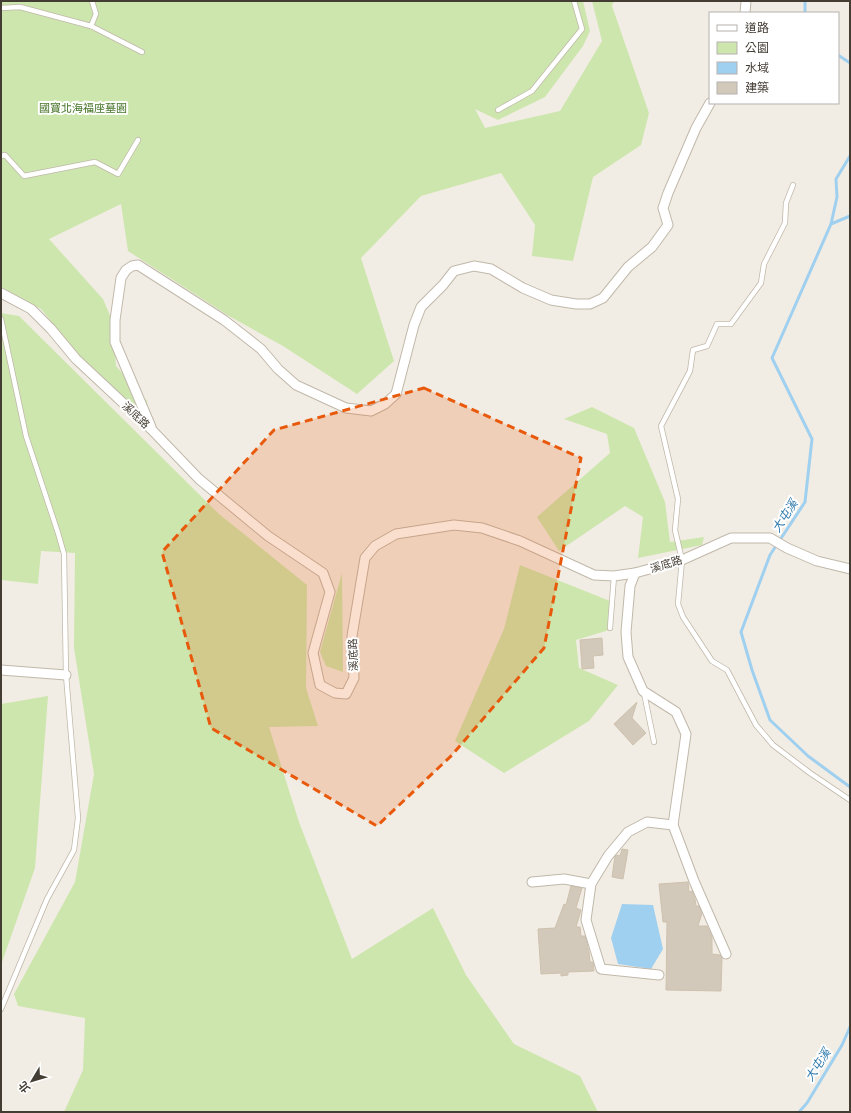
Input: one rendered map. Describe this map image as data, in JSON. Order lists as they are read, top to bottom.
{
  "streets": {
    "street": ["溪底路"]
  },
  "water": ["大屯溪"],
  "parks": ["國寶北海福座墓園"],
  "legend": [
    "道路",
    "公園",
    "水域",
    "建築"
  ],
  "north": "bottom left"
}
